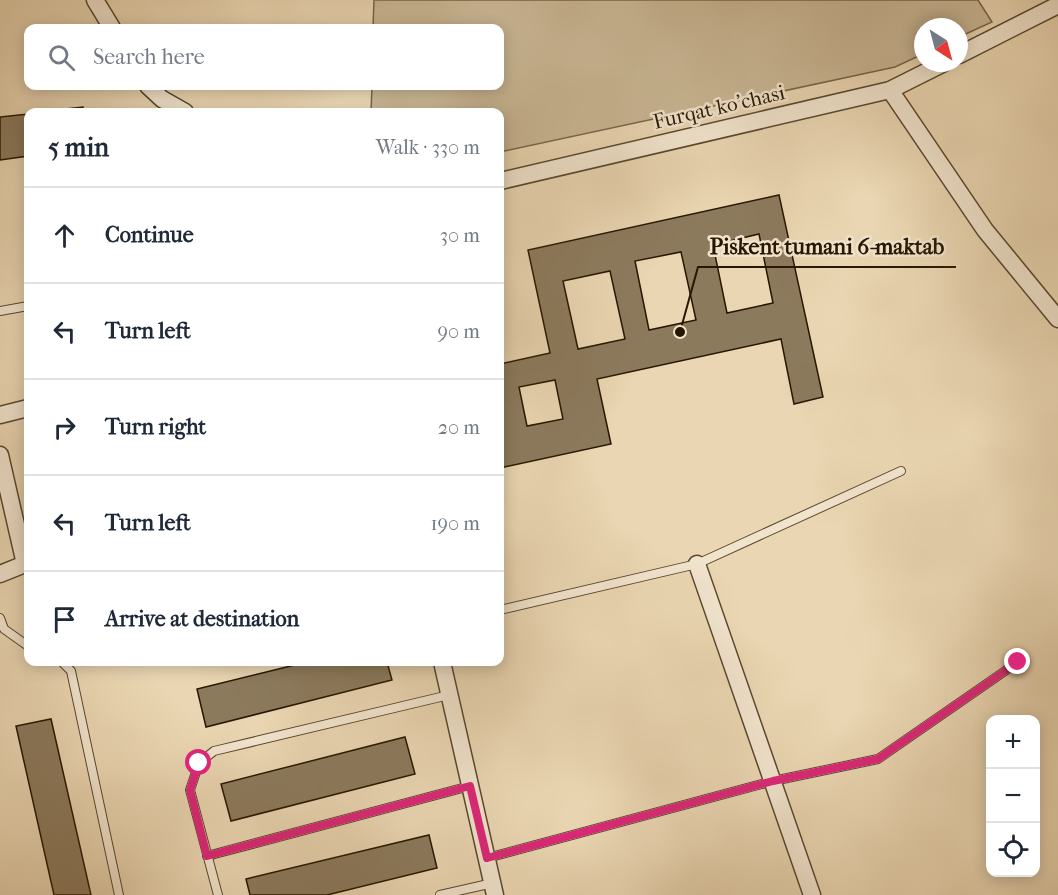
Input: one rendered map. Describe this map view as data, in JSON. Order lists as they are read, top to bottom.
{
  "streets": {
    "street": ["Furqat ko'chasi"]
  },
  "places": ["Piskent tumani 6-maktab"],
  "north": "bottom right",
  "page": {
    "search": "Search here",
    "heading": ["5 min", "Walk · 330 m"],
    "list": [
      ["Continue", "30 m"],
      ["Turn left", "90 m"],
      ["Turn right", "20 m"],
      ["Turn left", "190 m"],
      "Arrive at destination"
    ],
    "map_buttons": ["+", "−"]
  }
}
